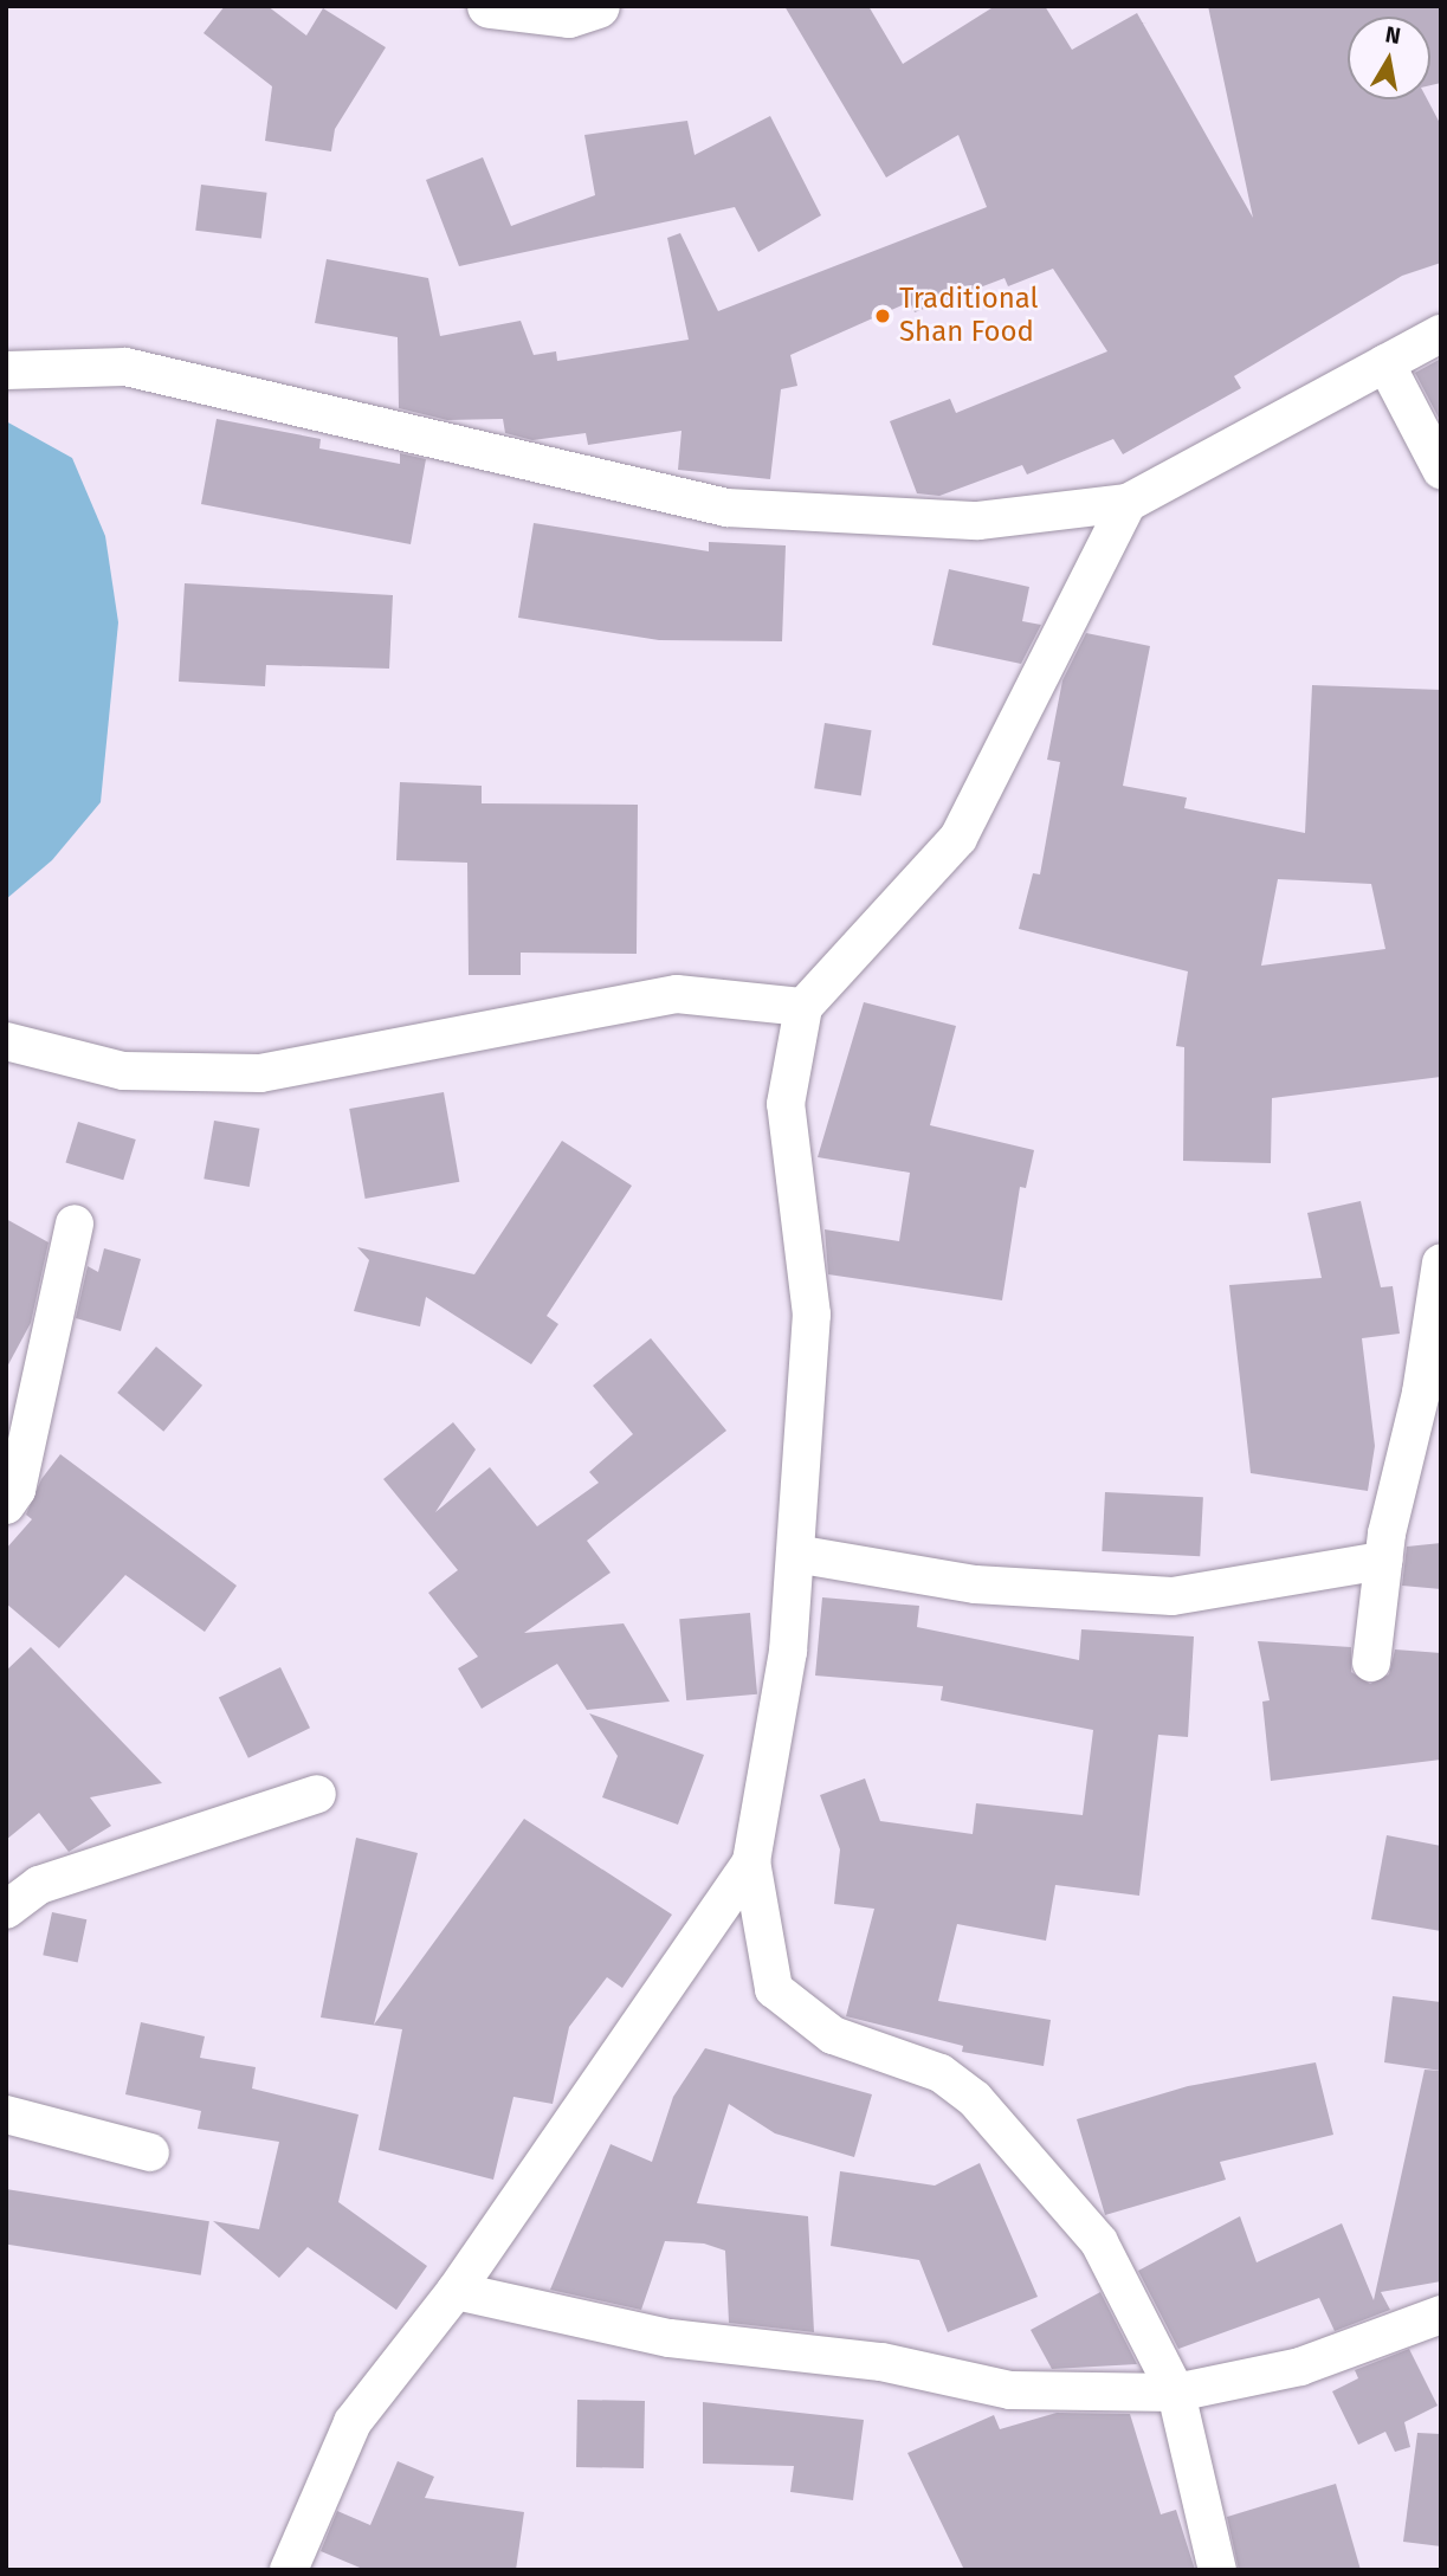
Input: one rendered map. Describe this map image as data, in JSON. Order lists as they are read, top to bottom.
{
  "places": ["Traditional Shan Food"],
  "north": "top"
}
